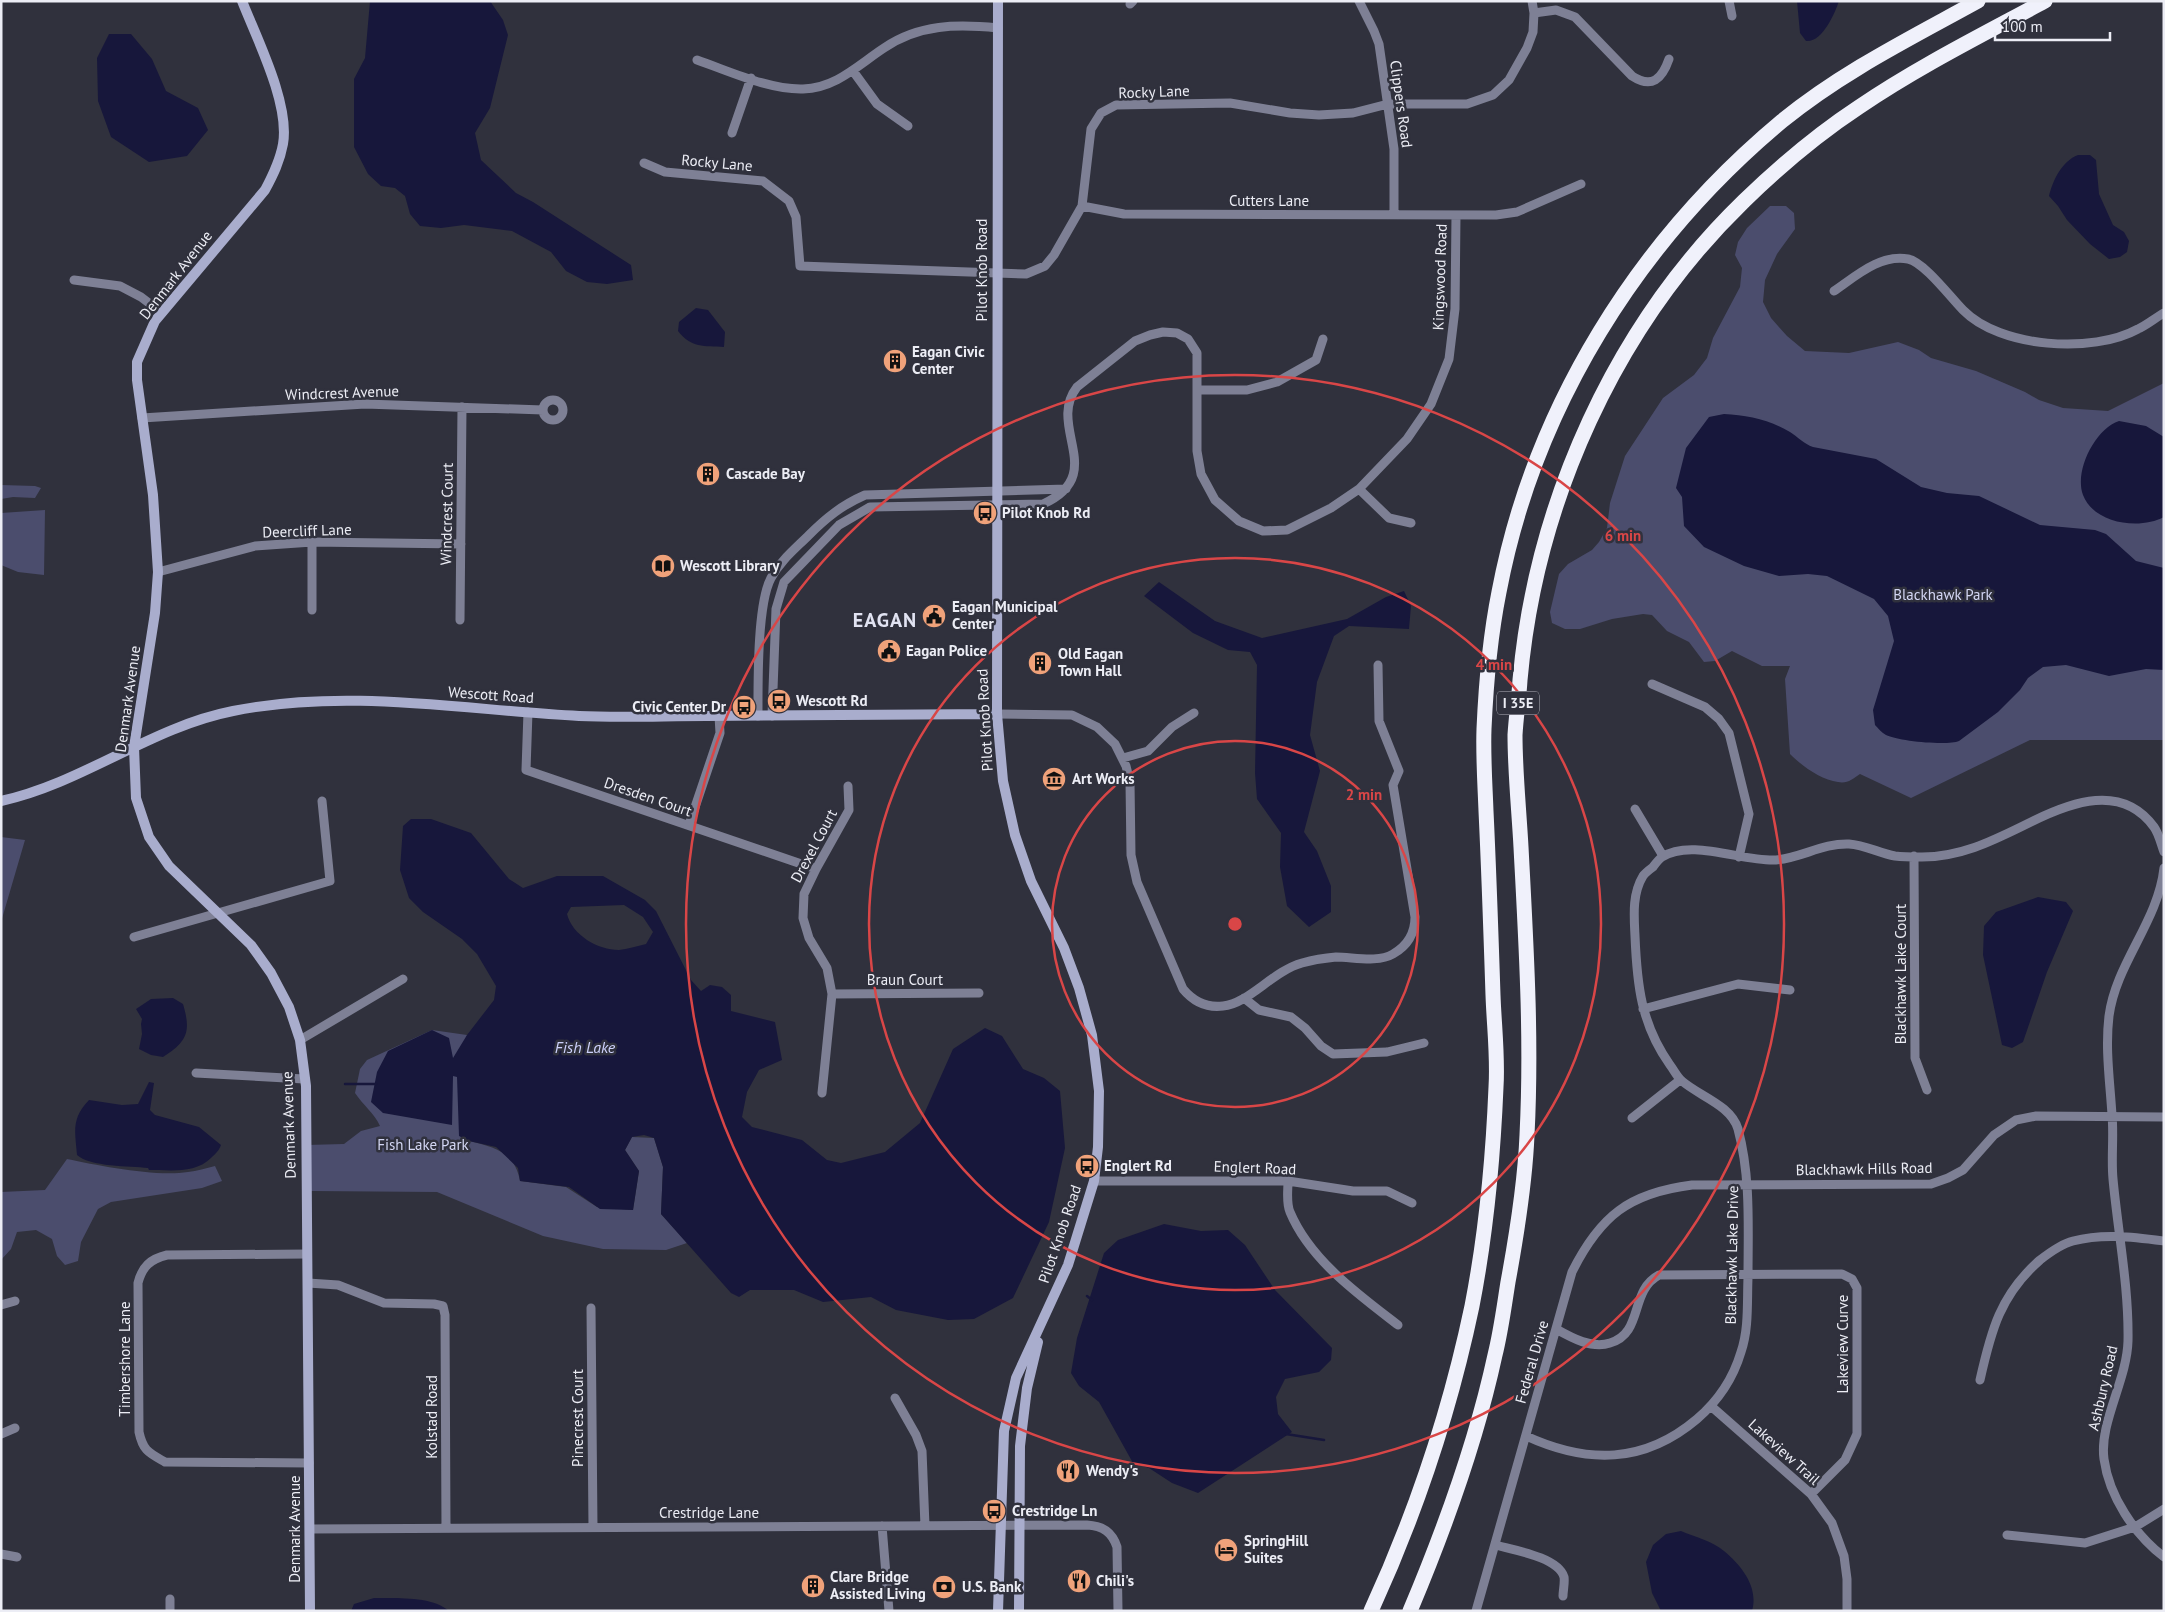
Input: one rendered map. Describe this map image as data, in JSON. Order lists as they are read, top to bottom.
{
  "streets": {
    "highway": ["I 35E"],
    "street": [
      "Rocky Lane",
      "Clippers Road",
      "Cutters Lane",
      "Pilot Knob Road",
      "Denmark Avenue",
      "Kingswood Road",
      "Windcrest Avenue",
      "Windcrest Court",
      "Deercliff Lane",
      "Wescott Road",
      "Dresden Court",
      "Drexel Court",
      "Blackhawk Lake Court",
      "Braun Court",
      "Englert Road",
      "Blackhawk Hills Road",
      "Blackhawk Lake Drive",
      "Lakeview Curve",
      "Timbershore Lane",
      "Federal Drive",
      "Ashbury Road",
      "Kolstad Road",
      "Pinecrest Court",
      "Lakeview Trail",
      "Crestridge Lane"
    ]
  },
  "crossings": [
    ["Rocky Lane", "Clippers Road"],
    ["Rocky Lane", "Cutters Lane"],
    ["Rocky Lane", "Pilot Knob Road"],
    ["Clippers Road", "Cutters Lane"],
    ["Cutters Lane", "Kingswood Road"],
    ["Pilot Knob Road", "Wescott Road"],
    ["Pilot Knob Road", "Englert Road"],
    ["Pilot Knob Road", "Crestridge Lane"],
    ["Denmark Avenue", "Windcrest Avenue"],
    ["Denmark Avenue", "Deercliff Lane"],
    ["Denmark Avenue", "Wescott Road"],
    ["Denmark Avenue", "Timbershore Lane"],
    ["Denmark Avenue", "Kolstad Road"],
    ["Denmark Avenue", "Crestridge Lane"],
    ["Windcrest Avenue", "Windcrest Court"],
    ["Windcrest Court", "Deercliff Lane"],
    ["Wescott Road", "Dresden Court"],
    ["Dresden Court", "Drexel Court"],
    ["Drexel Court", "Braun Court"],
    ["Blackhawk Hills Road", "Blackhawk Lake Drive"],
    ["Blackhawk Hills Road", "Federal Drive"],
    ["Blackhawk Hills Road", "Ashbury Road"],
    ["Blackhawk Lake Drive", "Lakeview Curve"],
    ["Blackhawk Lake Drive", "Federal Drive"],
    ["Blackhawk Lake Drive", "Lakeview Trail"],
    ["Lakeview Curve", "Federal Drive"],
    ["Lakeview Curve", "Lakeview Trail"],
    ["Kolstad Road", "Crestridge Lane"],
    ["Pinecrest Court", "Crestridge Lane"]
  ],
  "districts": ["EAGAN"],
  "water": ["Fish Lake"],
  "parks": ["Blackhawk Park", "Fish Lake Park"],
  "places": {
    "building": [
      "Eagan Civic Center",
      "Cascade Bay",
      "Old Eagan Town Hall",
      "Clare Bridge Assisted Living"
    ],
    "bus stop": [
      "Pilot Knob Rd",
      "Wescott Rd",
      "Civic Center Dr",
      "Englert Rd",
      "Crestridge Ln"
    ],
    "library": ["Wescott Library"],
    "public building": ["Eagan Municipal Center", "Eagan Police"],
    "museum": ["Art Works"],
    "restaurant": ["Wendy's", "Chili's"],
    "hotel": ["SpringHill Suites"],
    "bank": ["U.S. Bank"]
  },
  "scale_bar": "100 m",
  "rings": ["6 min", "4 min", "2 min"]
}
